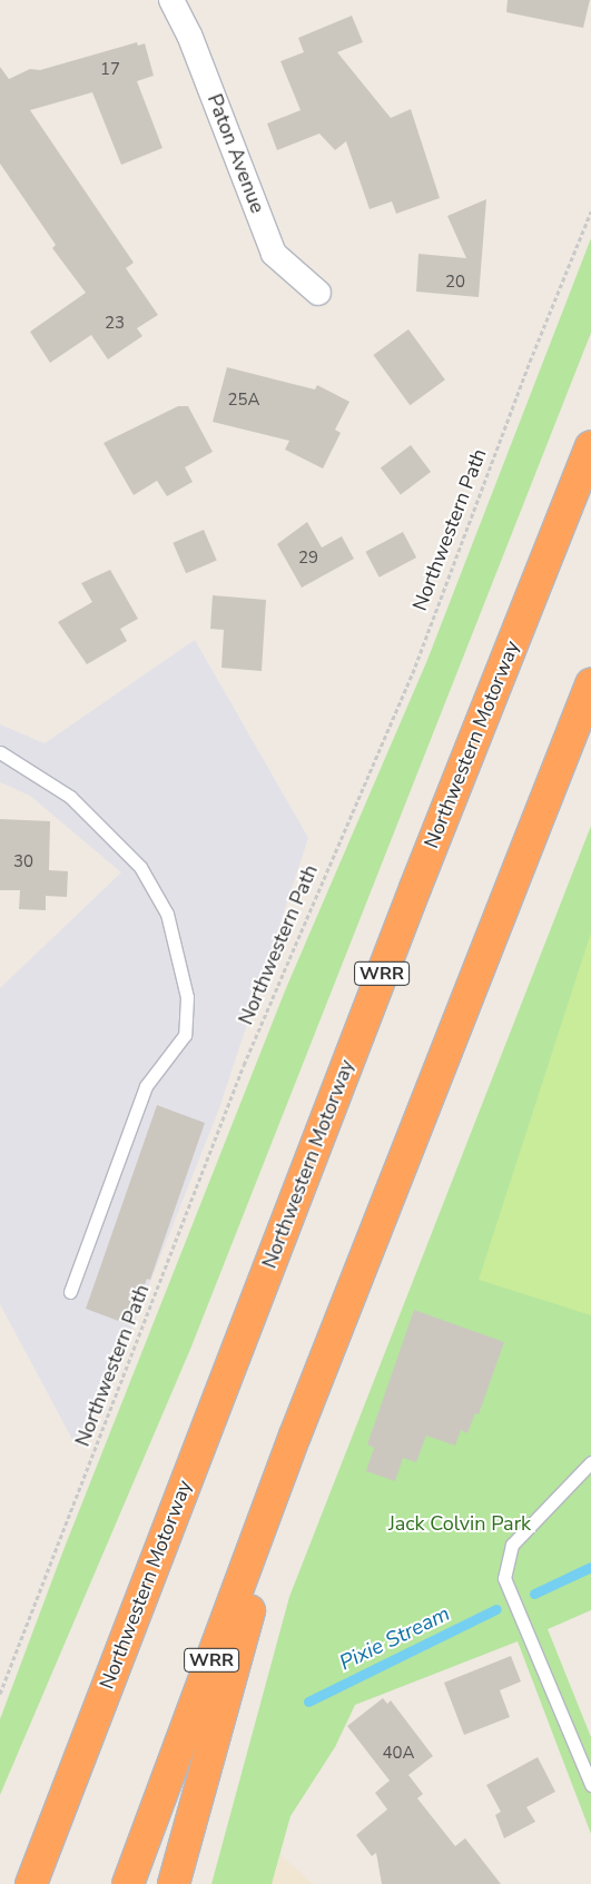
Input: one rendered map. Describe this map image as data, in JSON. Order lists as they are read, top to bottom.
{
  "streets": {
    "highway": ["Northwestern Motorway", "WRR"],
    "street": ["Paton Avenue"],
    "path": ["Northwestern Path"]
  },
  "water": ["Pixie Stream"],
  "parks": ["Jack Colvin Park"],
  "house_numbers": [
    "17",
    "20",
    "23",
    "25A",
    "29",
    "30",
    "40A"
  ]
}
